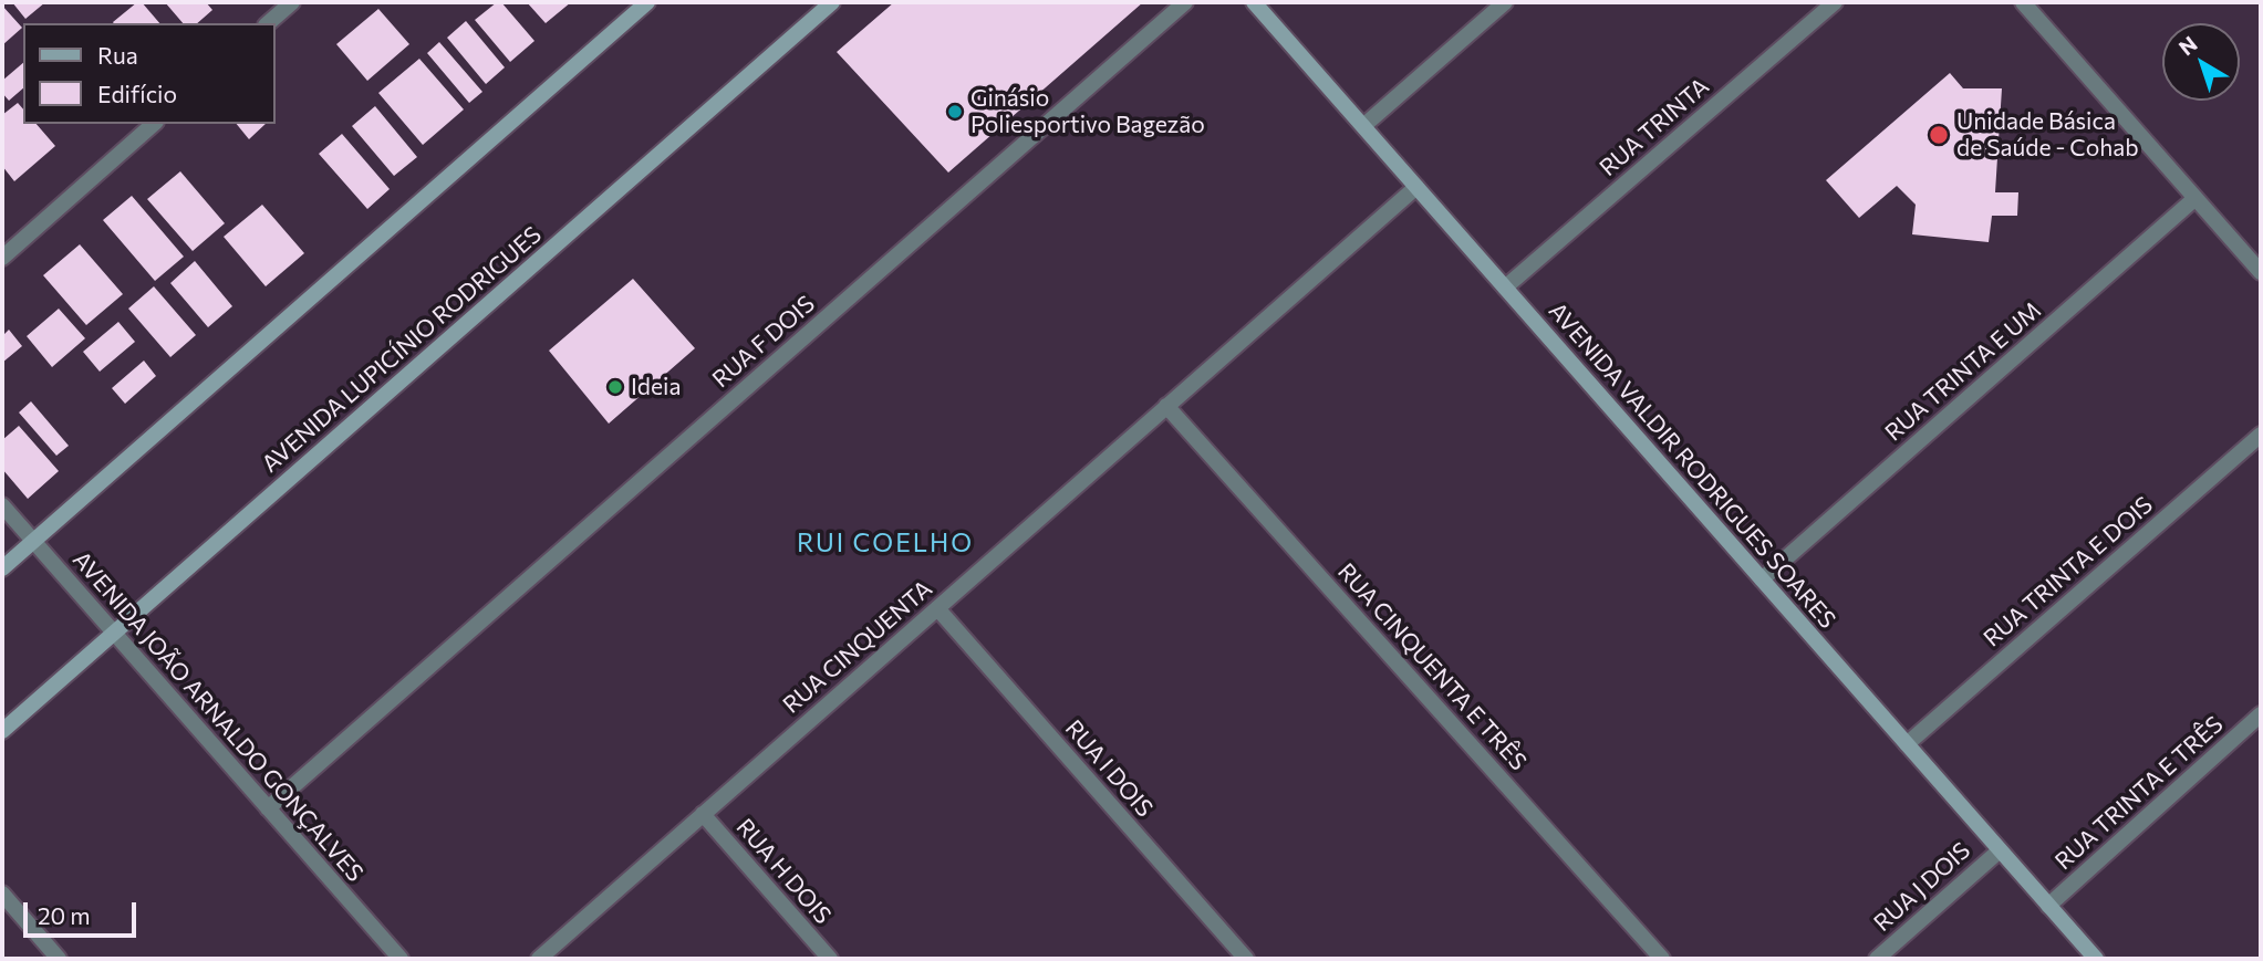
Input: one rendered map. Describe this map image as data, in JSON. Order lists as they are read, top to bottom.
{
  "streets": {
    "street": [
      "RUA TRINTA",
      "RUA F DOIS",
      "AVENIDA LUPICÍNIO RODRIGUES",
      "RUA TRINTA E UM",
      "AVENIDA VALDIR RODRIGUES SOARES",
      "RUA TRINTA E DOIS",
      "RUA CINQUENTA",
      "RUA CINQUENTA E TRÊS",
      "AVENIDA JOÃO ARNALDO GONÇALVES",
      "RUA I DOIS",
      "RUA TRINTA E TRÊS",
      "RUA H DOIS",
      "RUA J DOIS"
    ]
  },
  "crossings": [
    ["RUA TRINTA", "AVENIDA VALDIR RODRIGUES SOARES"],
    ["RUA F DOIS", "AVENIDA JOÃO ARNALDO GONÇALVES"],
    ["AVENIDA LUPICÍNIO RODRIGUES", "AVENIDA JOÃO ARNALDO GONÇALVES"],
    ["RUA TRINTA E UM", "AVENIDA VALDIR RODRIGUES SOARES"],
    ["AVENIDA VALDIR RODRIGUES SOARES", "RUA TRINTA E DOIS"],
    ["AVENIDA VALDIR RODRIGUES SOARES", "RUA CINQUENTA"],
    ["AVENIDA VALDIR RODRIGUES SOARES", "RUA TRINTA E TRÊS"],
    ["AVENIDA VALDIR RODRIGUES SOARES", "RUA J DOIS"],
    ["RUA CINQUENTA", "RUA CINQUENTA E TRÊS"],
    ["RUA CINQUENTA", "RUA I DOIS"],
    ["RUA CINQUENTA", "RUA H DOIS"]
  ],
  "districts": ["RUI COELHO"],
  "places": ["Ginásio Poliesportivo Bagezão", "Unidade Básica de Saúde - Cohab", "Ideia"],
  "legend": ["Rua", "Edifício"],
  "scale_bar": "20 m",
  "north": "top left"
}
